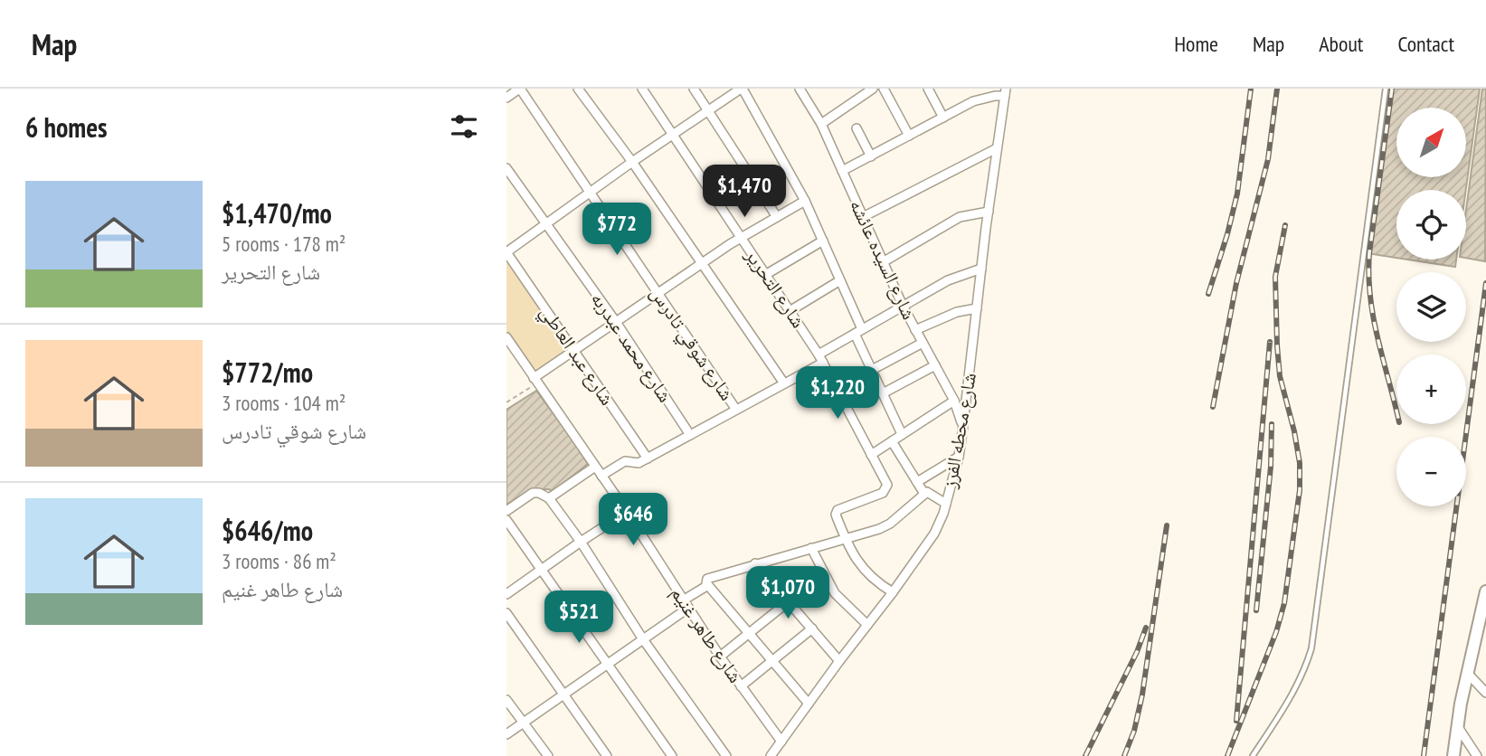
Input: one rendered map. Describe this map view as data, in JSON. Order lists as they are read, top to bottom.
{
  "streets": {
    "street": [
      "شارع السيده عائشه",
      "شارع التحرير",
      "شارع شوقي تادرس",
      "شارع محمد عبدربه",
      "شارع عبد العاطي",
      "شارع محطه الفرز",
      "شارع طاهر غنيم"
    ]
  },
  "crossings": [
    ["شارع السيده عائشه", "شارع محطه الفرز"],
    ["شارع محطه الفرز", "شارع طاهر غنيم"]
  ],
  "north": "top right",
  "page": {
    "header": "Map",
    "nav": [
      "Home",
      "Map",
      "About",
      "Contact"
    ],
    "heading": "6 homes",
    "map_buttons": ["+", "−"],
    "list": [
      {
        "name": "$1,470/mo",
        "note": "5 rooms · 178 m² · شارع التحرير"
      },
      {
        "name": "$772/mo",
        "note": "3 rooms · 104 m² · شارع شوقي تادرس"
      },
      {
        "name": "$646/mo",
        "note": "3 rooms · 86 m² · شارع طاهر غنيم"
      }
    ],
    "price": [
      "$1,470",
      "$772",
      "$1,220",
      "$646",
      "$1,070",
      "$521"
    ]
  }
}
